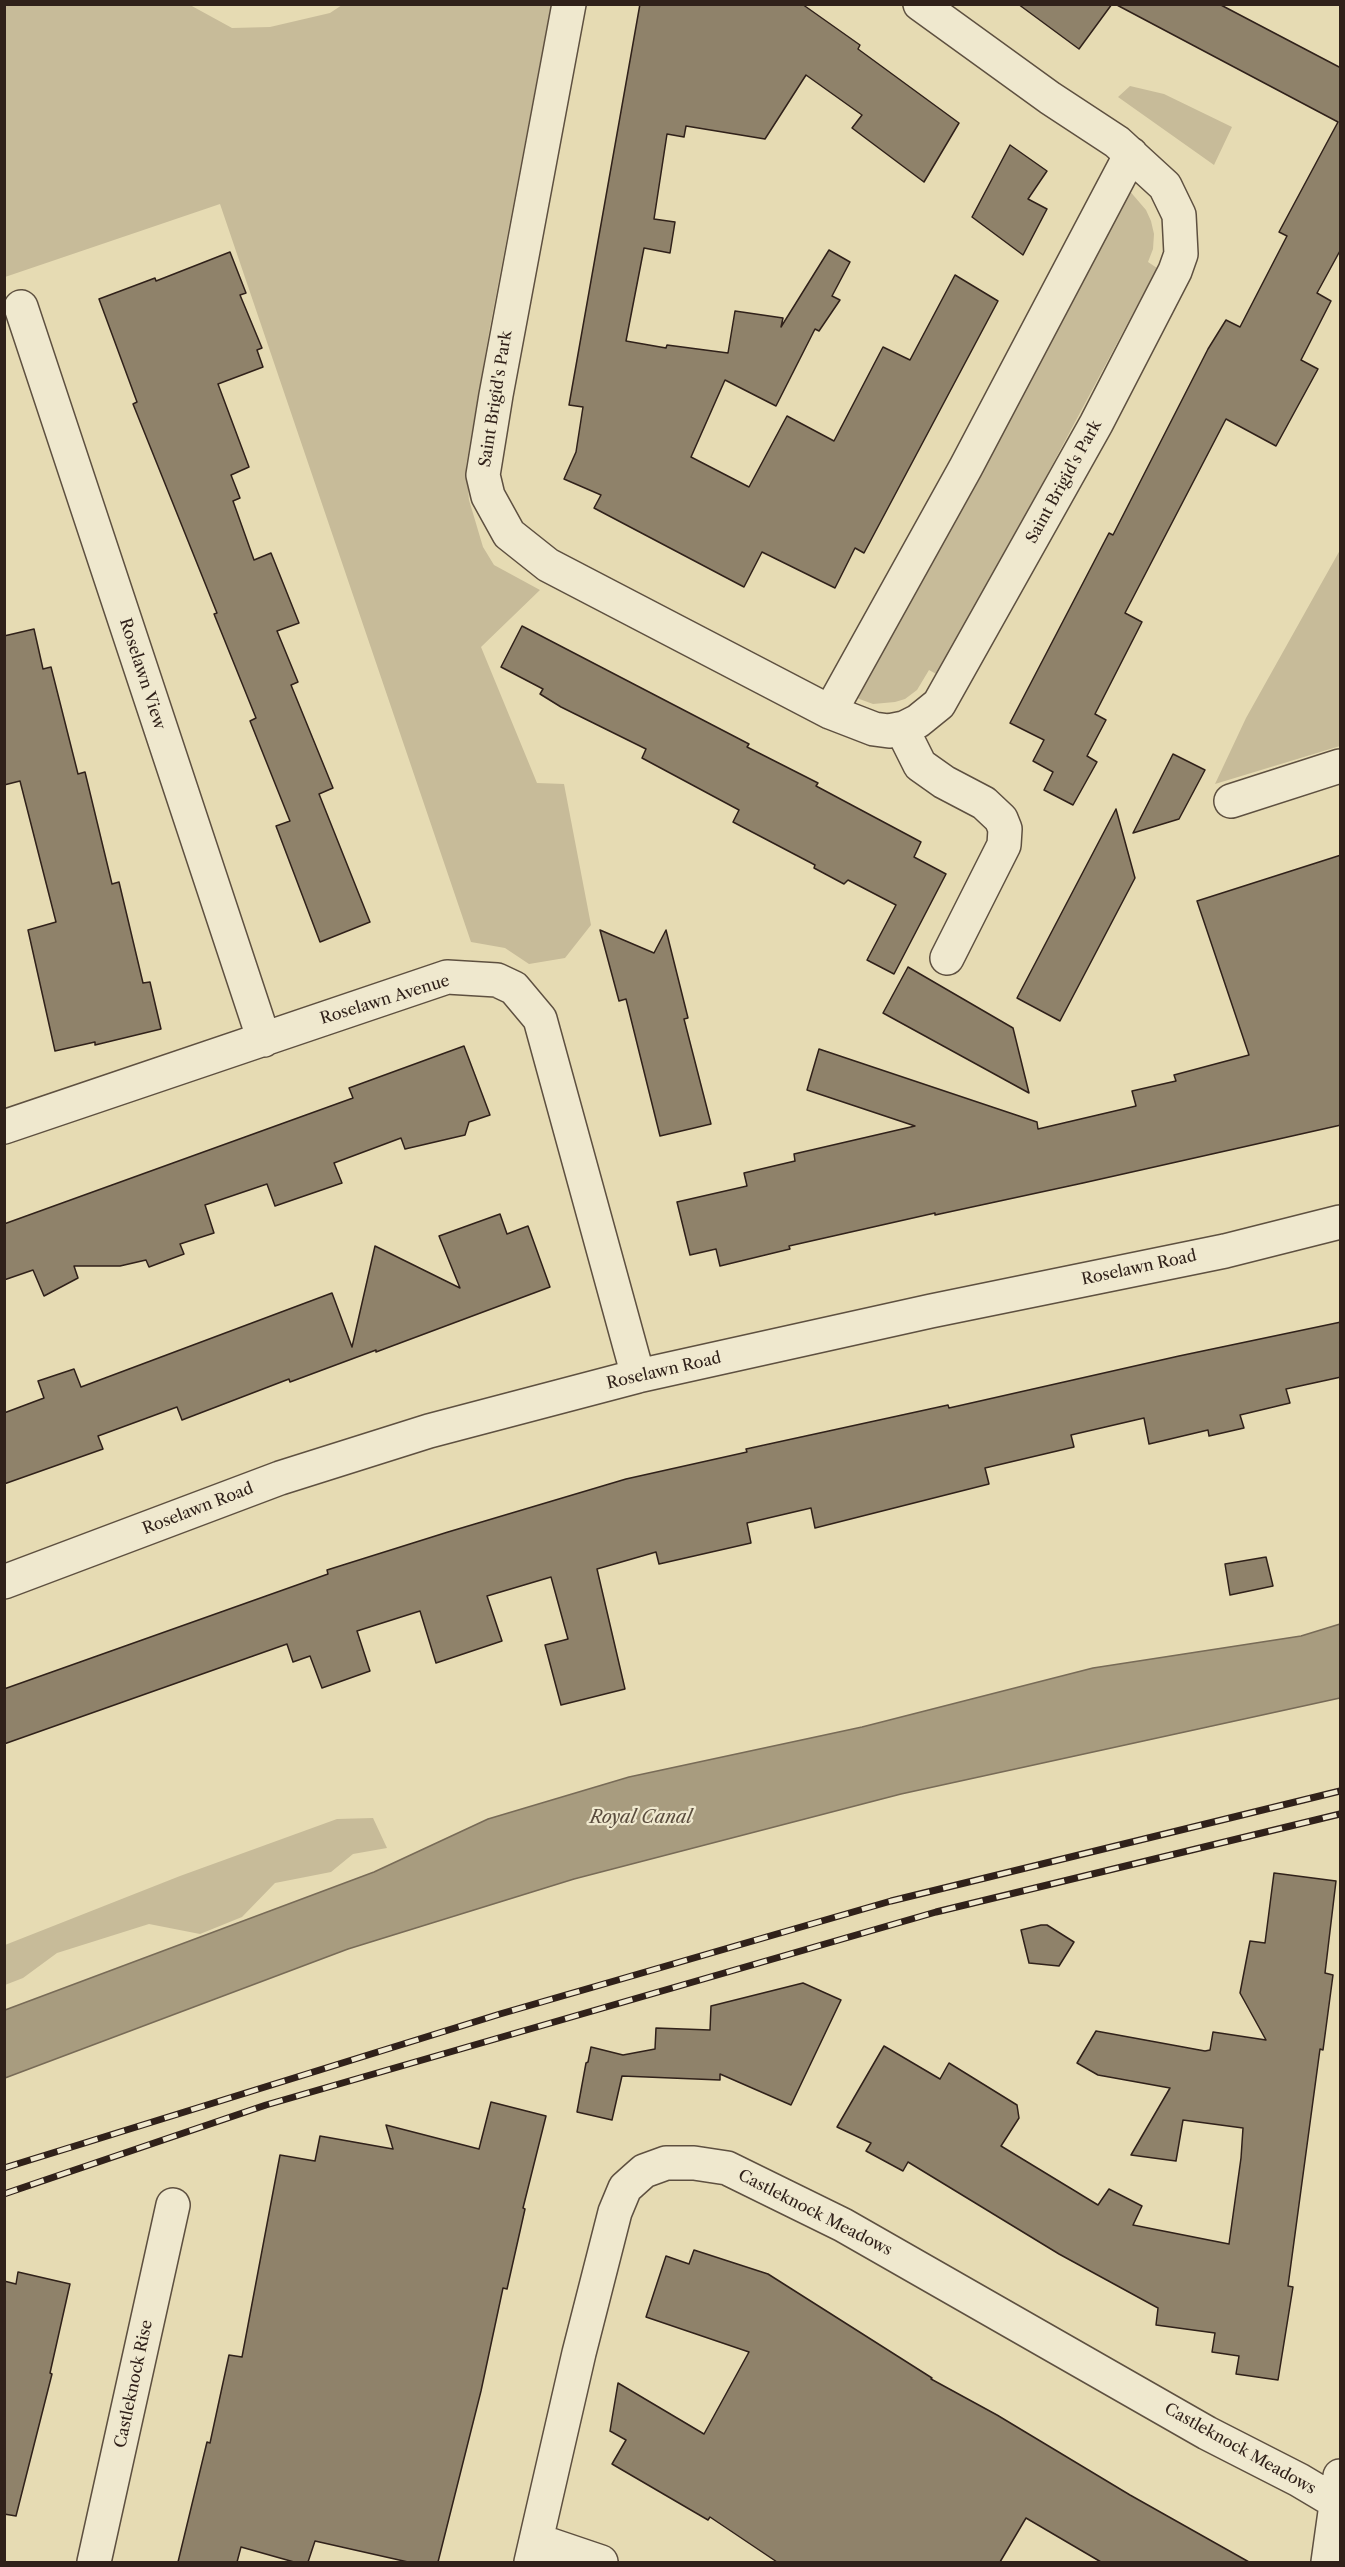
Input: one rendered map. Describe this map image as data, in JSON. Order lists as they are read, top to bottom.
{
  "streets": {
    "street": [
      "Saint Brigid's Park",
      "Roselawn View",
      "Roselawn Avenue",
      "Roselawn Road",
      "Castleknock Meadows",
      "Castleknock Rise"
    ]
  },
  "crossings": [
    ["Roselawn View", "Roselawn Avenue"],
    ["Roselawn Avenue", "Roselawn Road"]
  ],
  "water": ["Royal Canal"]
}
